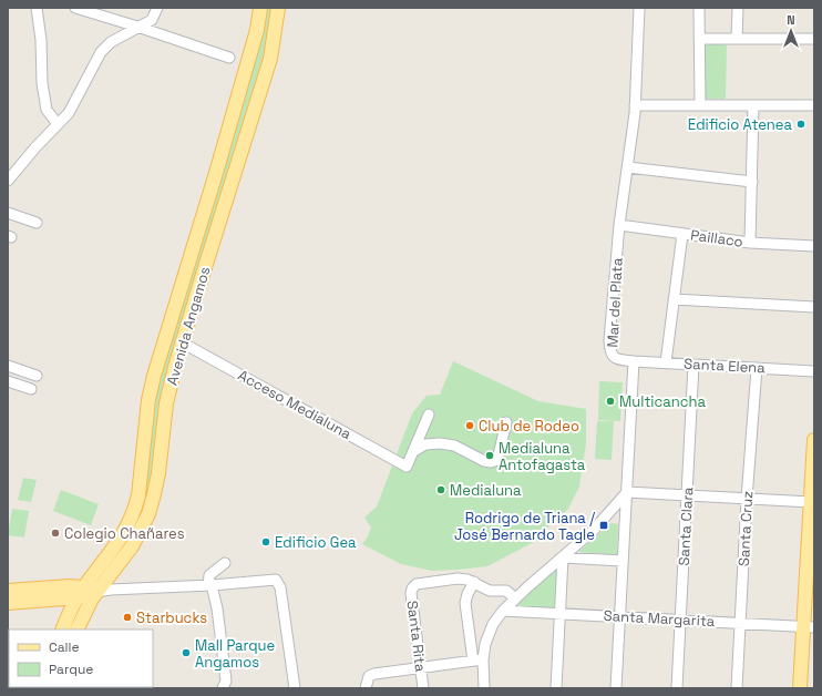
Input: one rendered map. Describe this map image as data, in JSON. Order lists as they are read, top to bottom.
{
  "streets": {
    "main road": ["Avenida Angamos"],
    "street": [
      "Paillaco",
      "Mar del Plata",
      "Santa Elena",
      "Acceso Medialuna",
      "Santa Clara",
      "Santa Cruz",
      "Santa Margarita",
      "Santa Rita"
    ]
  },
  "crossings": [
    ["Paillaco", "Mar del Plata"],
    ["Mar del Plata", "Santa Elena"],
    ["Mar del Plata", "Santa Margarita"],
    ["Avenida Angamos", "Acceso Medialuna"],
    ["Santa Elena", "Santa Clara"],
    ["Santa Elena", "Santa Cruz"],
    ["Santa Clara", "Santa Margarita"],
    ["Santa Cruz", "Santa Margarita"]
  ],
  "places": {
    "other": [
      "Edificio Atenea",
      "Multicancha",
      "Club de Rodeo",
      "Medialuna Antofagasta",
      "Medialuna",
      "Colegio Chañares",
      "Edificio Gea",
      "Starbucks",
      "Mall Parque Angamos"
    ],
    "transit": ["Rodrigo de Triana / José Bernardo Tagle"]
  },
  "legend": ["Calle", "Parque"],
  "north": "top"
}
